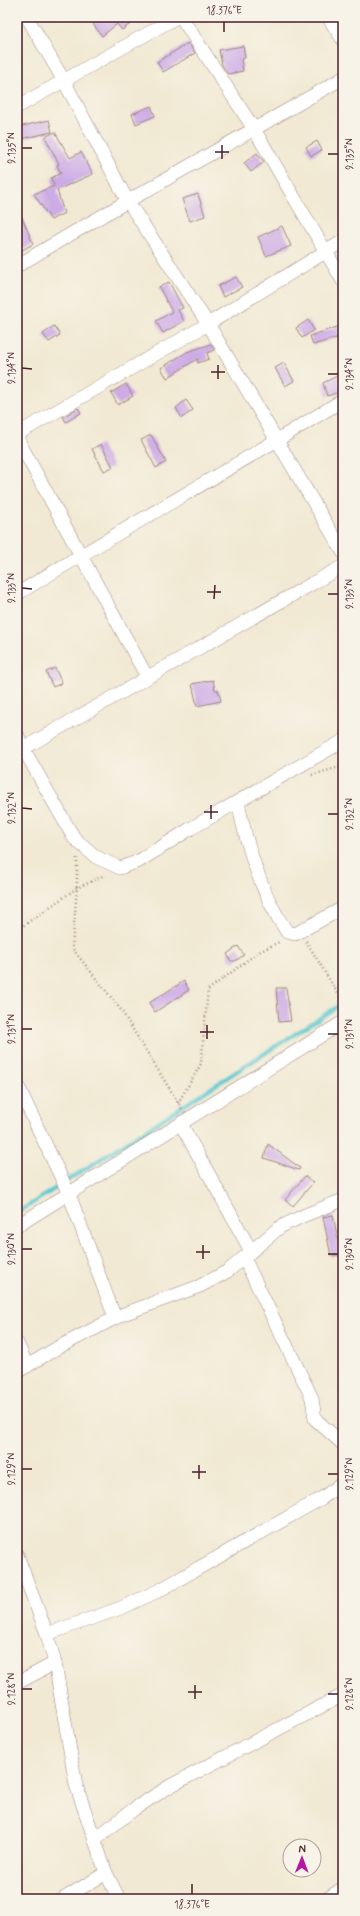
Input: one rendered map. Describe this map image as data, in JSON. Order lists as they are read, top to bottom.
{
  "north": "top",
  "coordinates": [
    "18.376°E",
    "9.135°N",
    "9.134°N",
    "9.133°N",
    "9.132°N",
    "9.131°N",
    "9.130°N",
    "9.129°N",
    "9.128°N"
  ]
}
